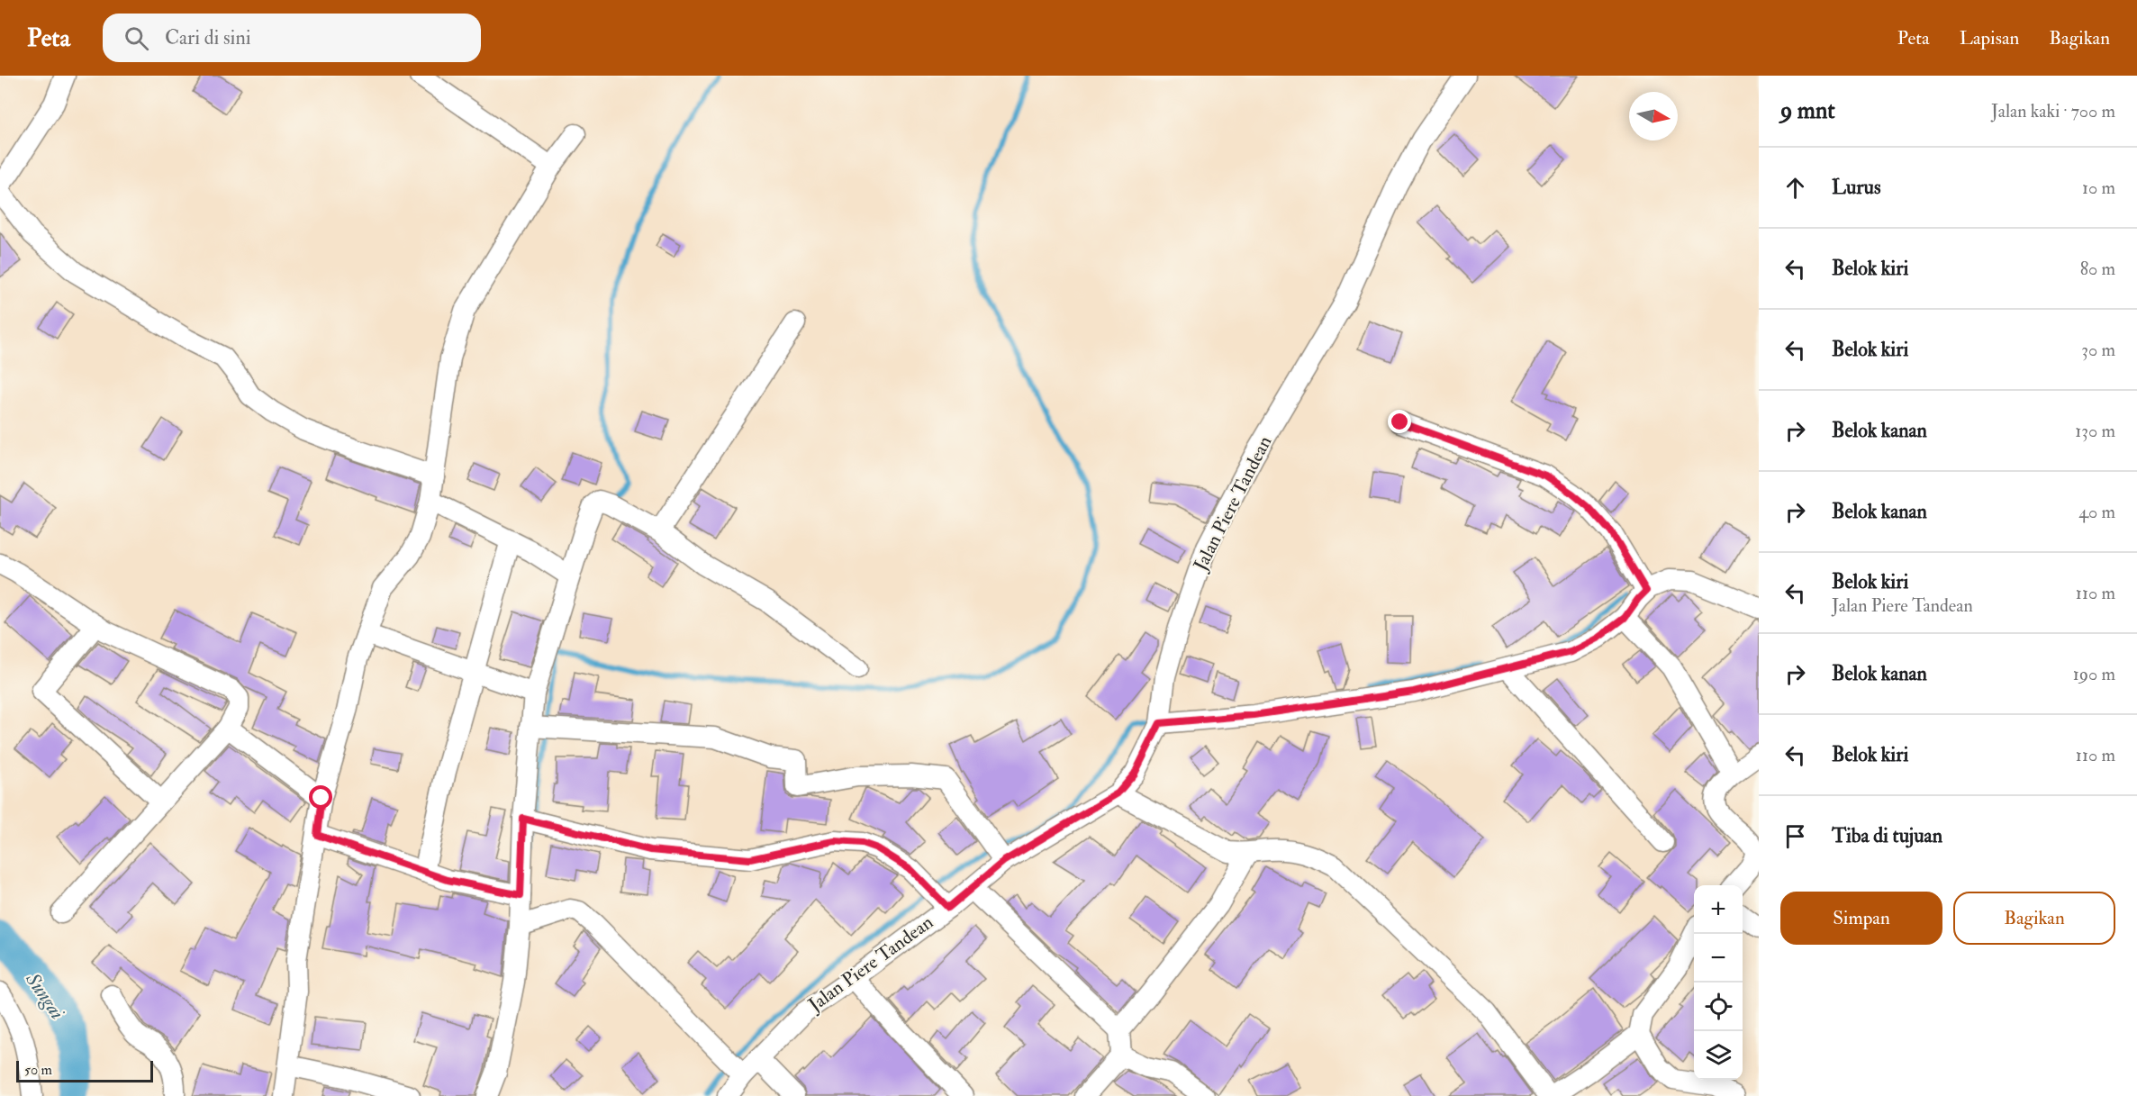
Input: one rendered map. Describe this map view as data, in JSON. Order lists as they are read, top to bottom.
{
  "streets": {
    "street": ["Jalan Piere Tandean"]
  },
  "water": ["Sungai"],
  "scale_bar": "50 m",
  "north": "right",
  "page": {
    "header": "Peta",
    "search": "Cari di sini",
    "nav": ["Peta", "Lapisan", "Bagikan"],
    "heading": ["9 mnt", "Jalan kaki · 700 m"],
    "list": [
      ["Lurus", "10 m"],
      ["Belok kiri", "80 m"],
      ["Belok kiri", "30 m"],
      ["Belok kanan", "130 m"],
      ["Belok kanan", "40 m"],
      ["Belok kiri", "Jalan Piere Tandean", "110 m"],
      ["Belok kanan", "190 m"],
      ["Belok kiri", "110 m"],
      "Tiba di tujuan"
    ],
    "buttons": ["Simpan", "Bagikan"],
    "map_buttons": ["+", "−"],
    "scale": "50 m"
  }
}
